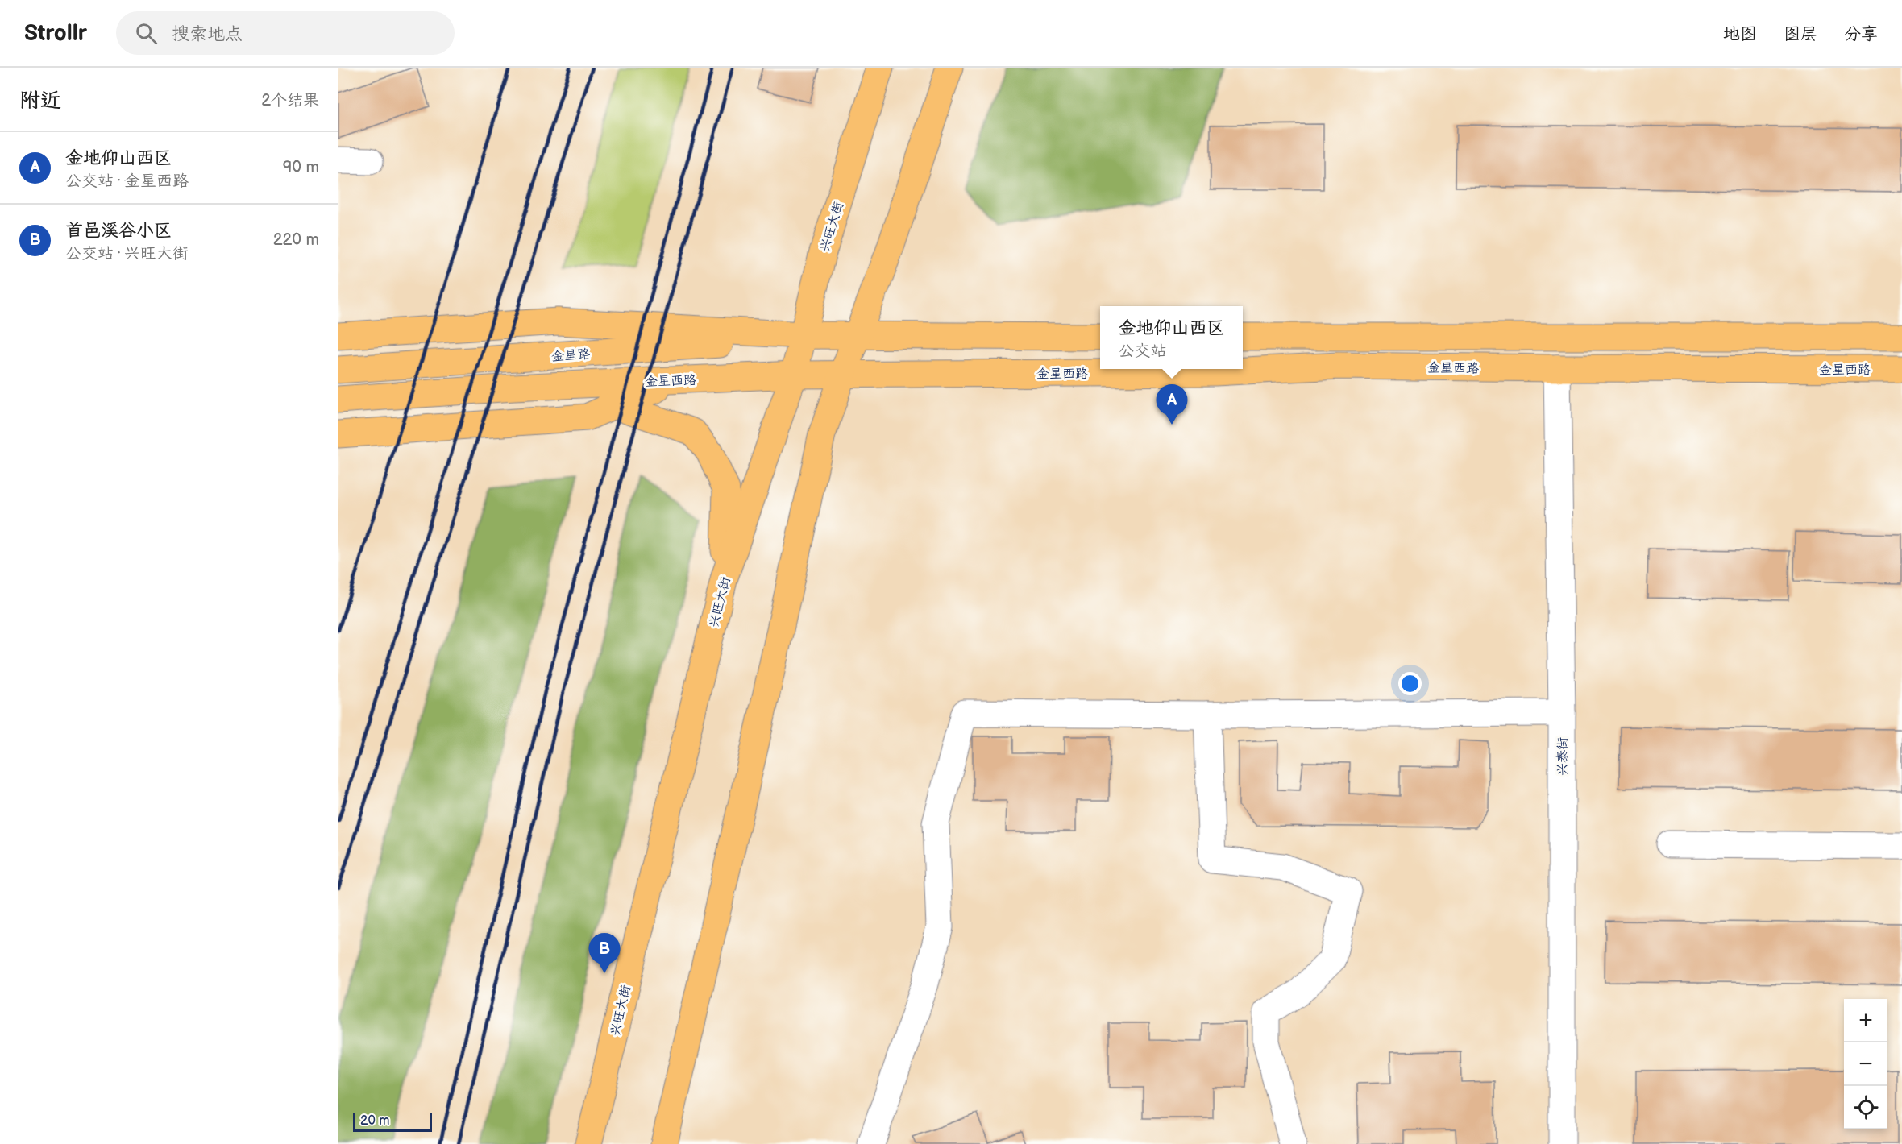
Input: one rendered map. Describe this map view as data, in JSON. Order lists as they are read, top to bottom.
{
  "streets": {
    "main road": ["兴旺大街", "金星路", "金星西路"],
    "street": ["兴泰街"]
  },
  "crossings": [
    ["兴旺大街", "金星路"],
    ["兴旺大街", "金星西路"],
    ["金星西路", "兴泰街"]
  ],
  "scale_bar": "20 m",
  "page": {
    "header": "Strollr",
    "search": "搜索地点",
    "nav": ["地图", "图层", "分享"],
    "heading": ["附近", "2个结果"],
    "list": [
      {
        "mark": "A",
        "name": "金地仰山西区",
        "note": "公交站 · 金星西路",
        "value": "90 m"
      },
      {
        "mark": "B",
        "name": "首邑溪谷小区",
        "note": "公交站 · 兴旺大街",
        "value": "220 m"
      }
    ],
    "popup": ["金地仰山西区", "公交站"],
    "pins": ["A", "B"],
    "map_buttons": ["+", "−"],
    "scale": "20 m"
  }
}
